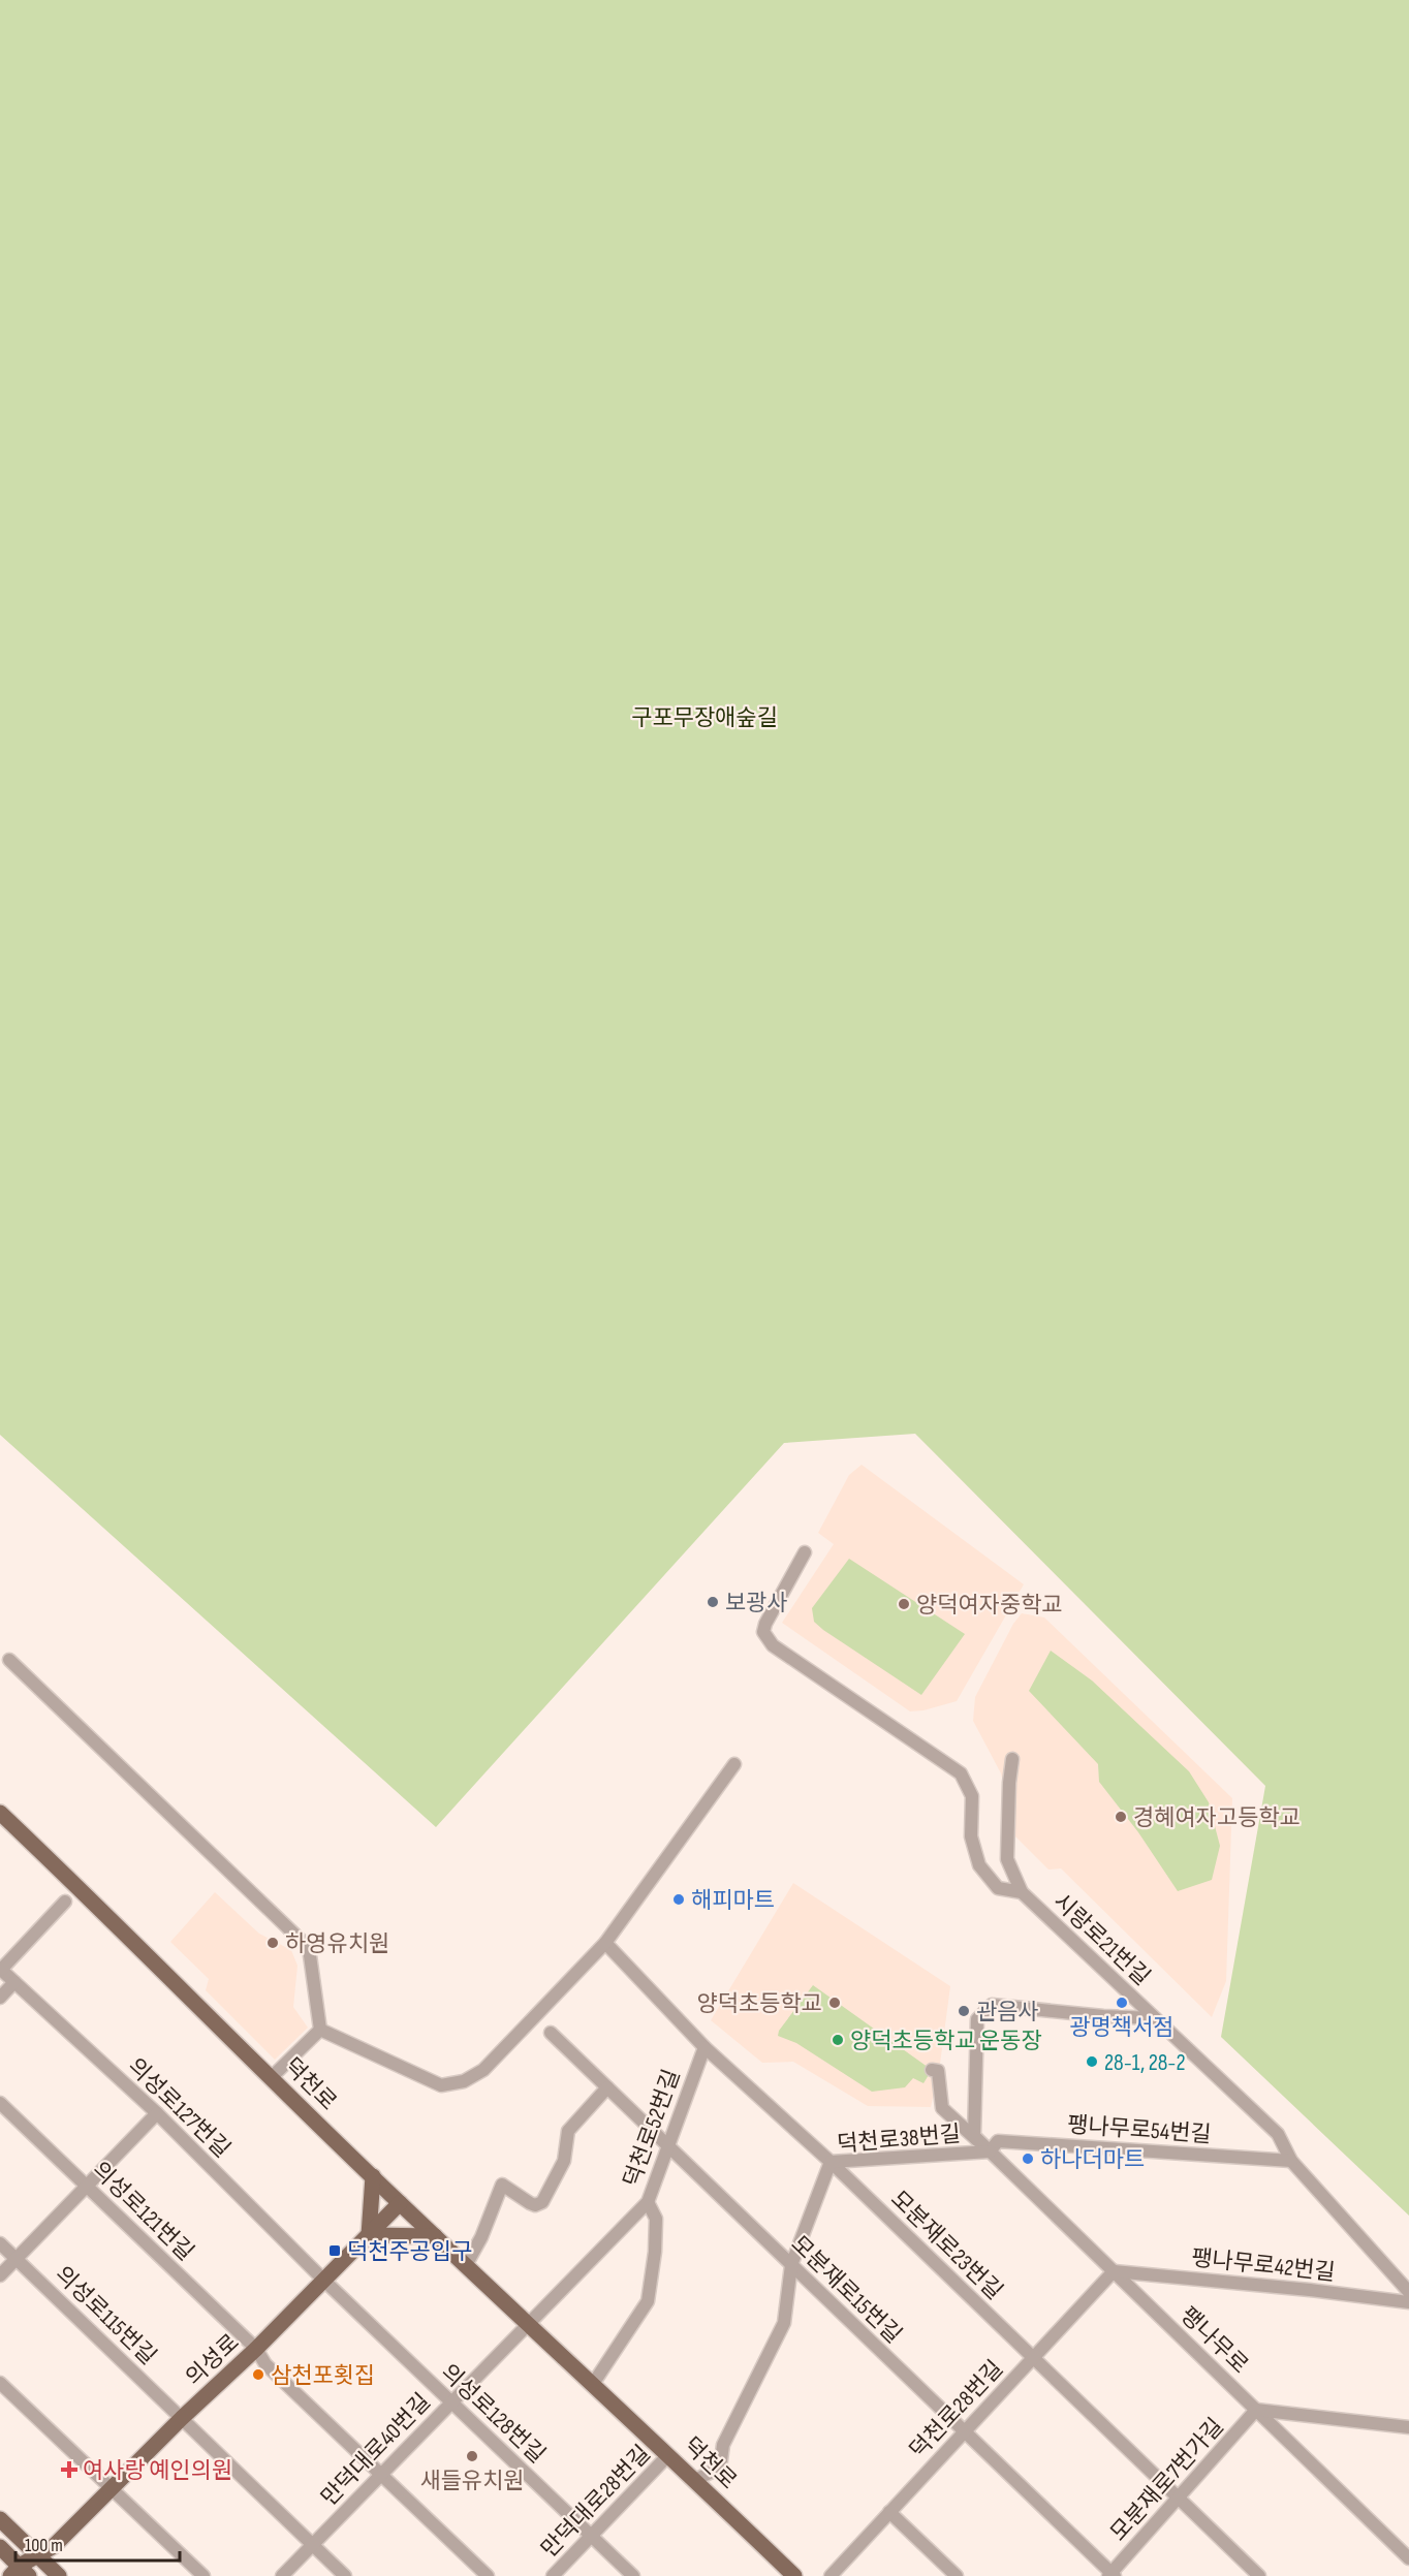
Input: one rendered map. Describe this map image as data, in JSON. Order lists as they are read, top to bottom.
{
  "streets": {
    "main road": ["덕천로", "의성로"],
    "street": [
      "시랑로21번길",
      "의성로127번길",
      "덕천로52번길",
      "팽나무로54번길",
      "덕천로38번길",
      "의성로121번길",
      "모분재로23번길",
      "팽나무로42번길",
      "모분재로15번길",
      "의성로115번길",
      "팽나무로",
      "덕천로28번길",
      "의성로128번길",
      "만덕대로40번길",
      "모분재로7번가길",
      "만덕대로28번길"
    ]
  },
  "crossings": [
    ["시랑로21번길", "팽나무로54번길"],
    ["시랑로21번길", "팽나무로"],
    ["덕천로", "덕천로52번길"],
    ["덕천로", "덕천로38번길"],
    ["덕천로", "의성로"],
    ["덕천로", "만덕대로40번길"],
    ["덕천로", "만덕대로28번길"],
    ["의성로127번길", "의성로"],
    ["의성로127번길", "의성로128번길"],
    ["덕천로52번길", "모분재로23번길"],
    ["덕천로52번길", "모분재로15번길"],
    ["덕천로52번길", "만덕대로40번길"],
    ["팽나무로54번길", "덕천로38번길"],
    ["팽나무로54번길", "팽나무로"],
    ["덕천로38번길", "모분재로23번길"],
    ["덕천로38번길", "모분재로15번길"],
    ["덕천로38번길", "팽나무로"],
    ["의성로121번길", "의성로"],
    ["의성로121번길", "만덕대로40번길"],
    ["모분재로23번길", "덕천로28번길"],
    ["모분재로23번길", "모분재로7번가길"],
    ["팽나무로42번길", "팽나무로"],
    ["팽나무로42번길", "덕천로28번길"],
    ["모분재로15번길", "덕천로28번길"],
    ["모분재로15번길", "모분재로7번가길"],
    ["의성로115번길", "의성로"],
    ["의성로115번길", "만덕대로40번길"],
    ["팽나무로", "덕천로28번길"],
    ["팽나무로", "모분재로7번가길"],
    ["의성로", "의성로128번길"],
    ["의성로128번길", "만덕대로40번길"],
    ["의성로128번길", "만덕대로28번길"]
  ],
  "parks": ["구포무장애숲길"],
  "places": {
    "other": [
      "보광사",
      "양덕여자중학교",
      "경혜여자고등학교",
      "해피마트",
      "하영유치원",
      "양덕초등학교",
      "광명책서점",
      "관음사",
      "양덕초등학교 운동장",
      "28-1, 28-2",
      "하나더마트",
      "삼천포횟집",
      "새들유치원"
    ],
    "transit": ["덕천주공입구"],
    "health": ["여사랑 예인의원"]
  },
  "scale_bar": "100 m"
}
